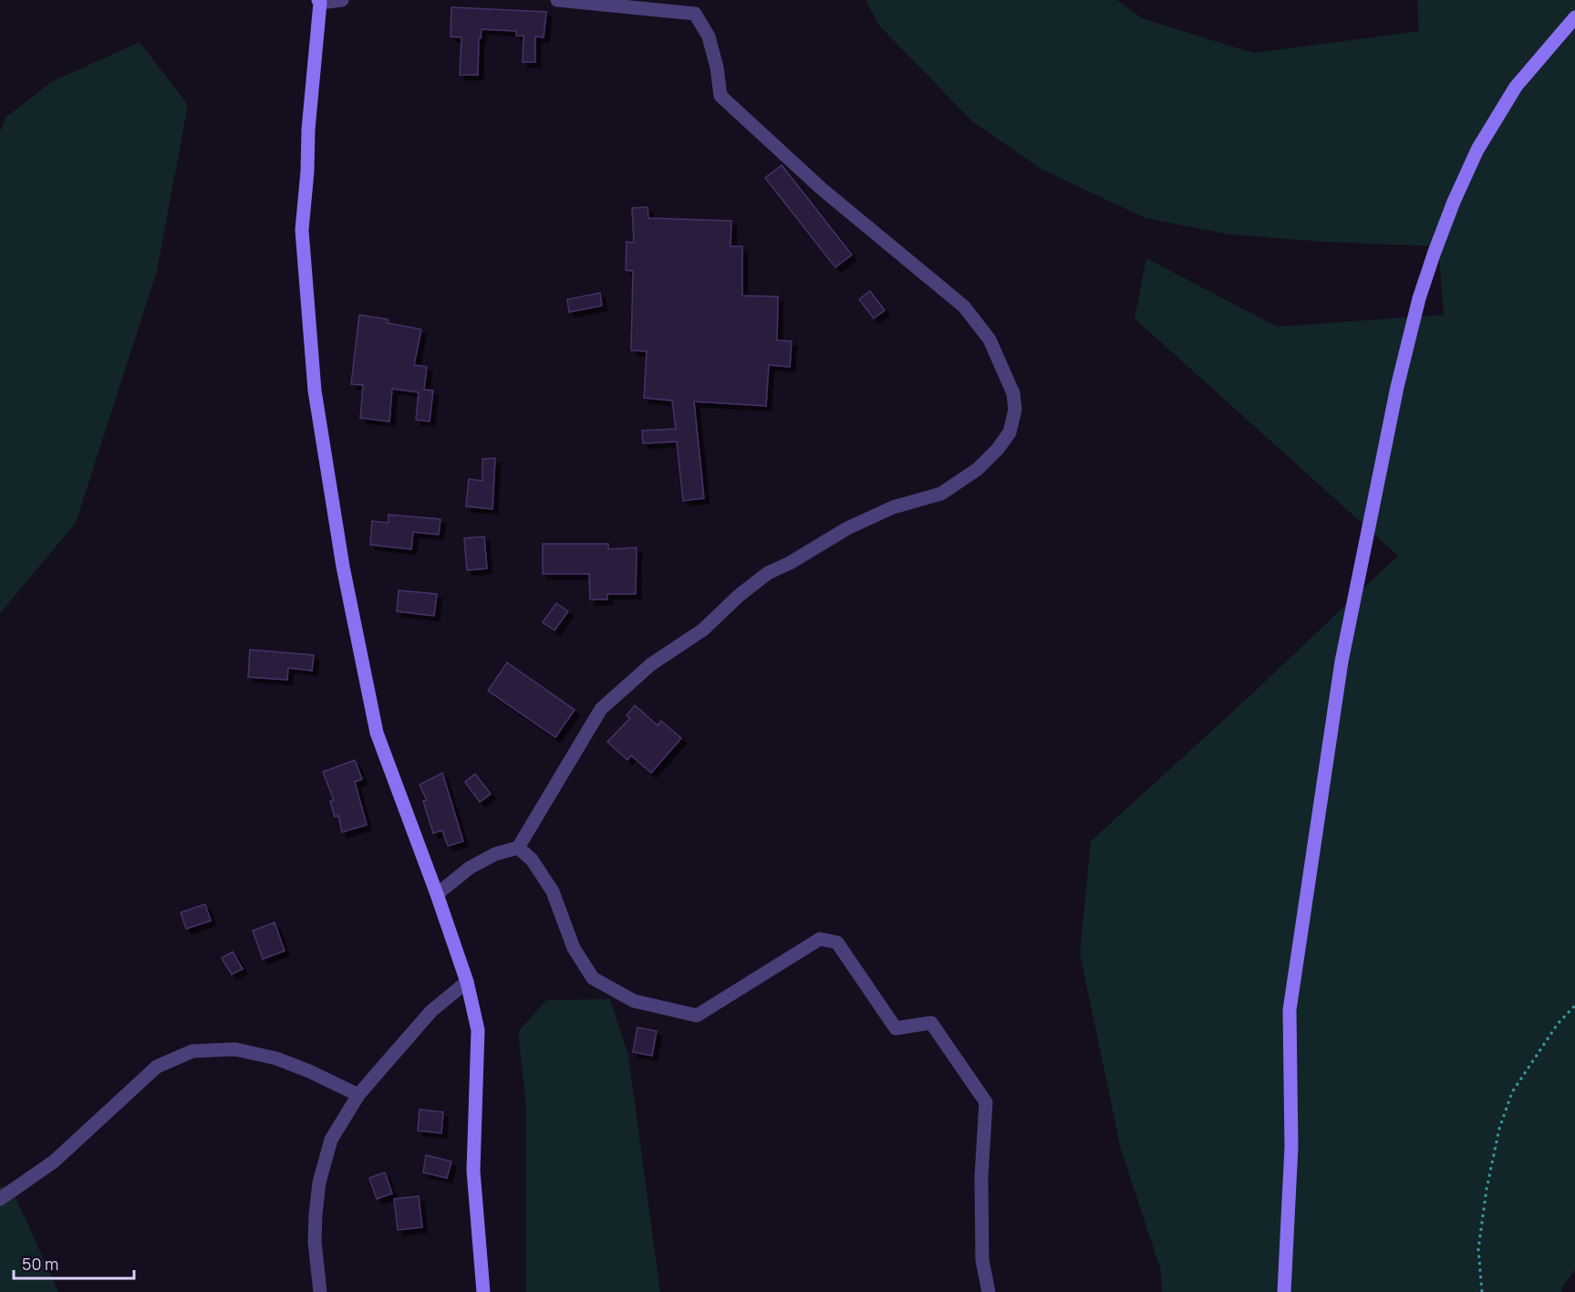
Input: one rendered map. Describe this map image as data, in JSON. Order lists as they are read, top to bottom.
{
  "scale_bar": "50 m"
}
